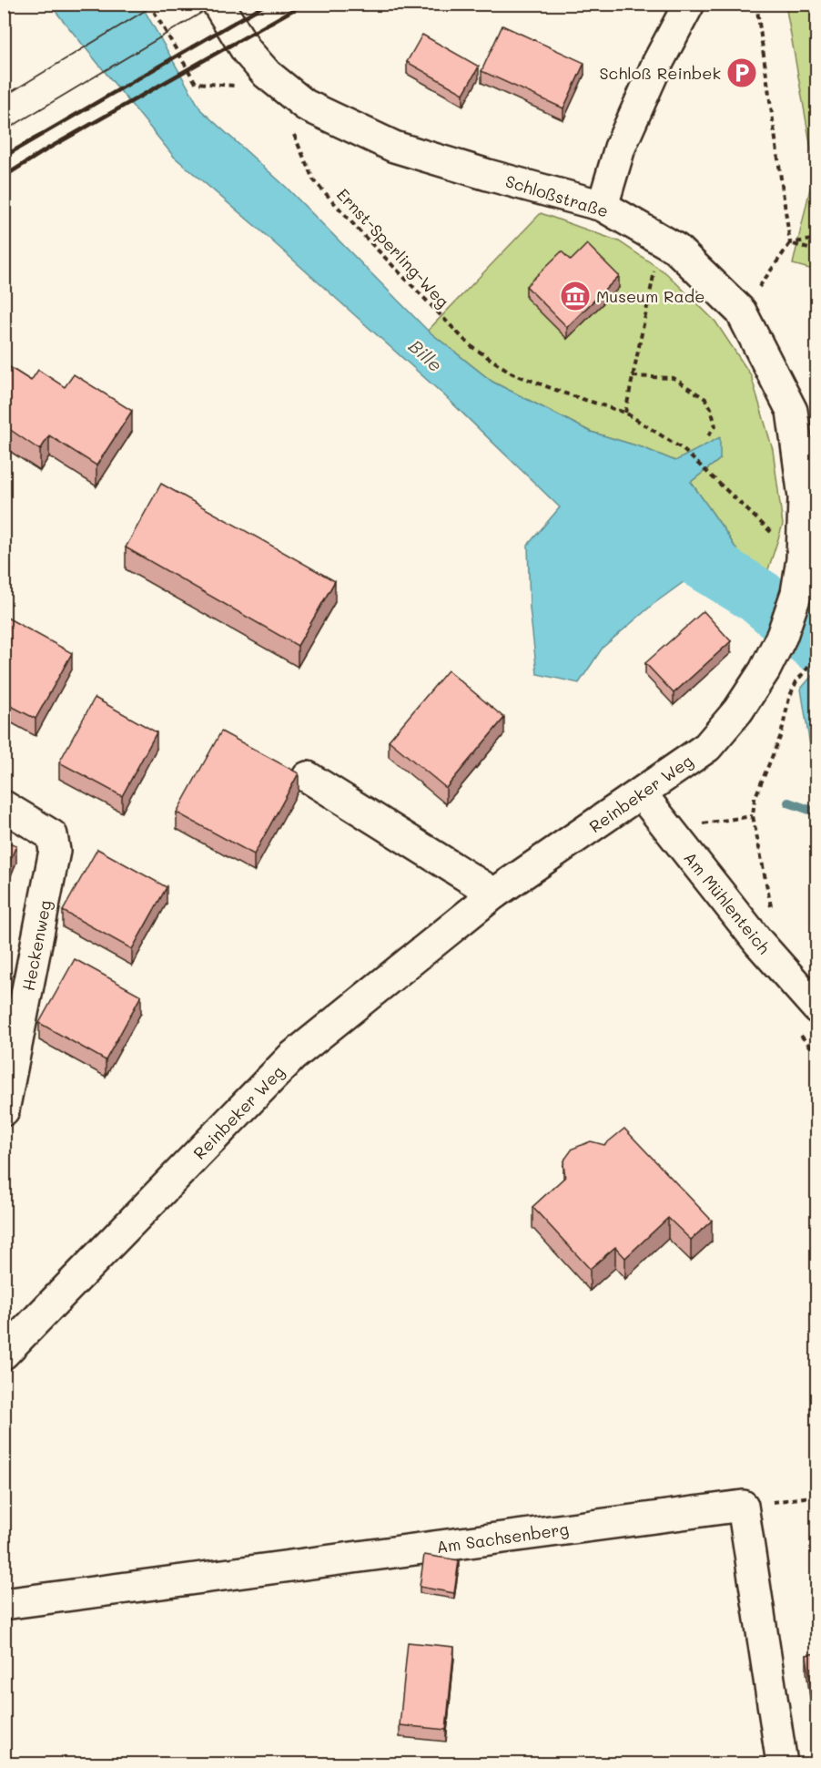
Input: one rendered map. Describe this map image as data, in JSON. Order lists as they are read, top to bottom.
{
  "streets": {
    "street": [
      "Schloßstraße",
      "Reinbeker Weg",
      "Am Mühlenteich",
      "Heckenweg",
      "Am Sachsenberg"
    ],
    "path": ["Ernst-Sperling-Weg"]
  },
  "crossings": [
    ["Schloßstraße", "Ernst-Sperling-Weg"],
    ["Schloßstraße", "Reinbeker Weg"],
    ["Reinbeker Weg", "Am Mühlenteich"]
  ],
  "water": ["Bille"],
  "places": {
    "parking": ["Schloß Reinbek"],
    "museum": ["Museum Rade"]
  }
}
